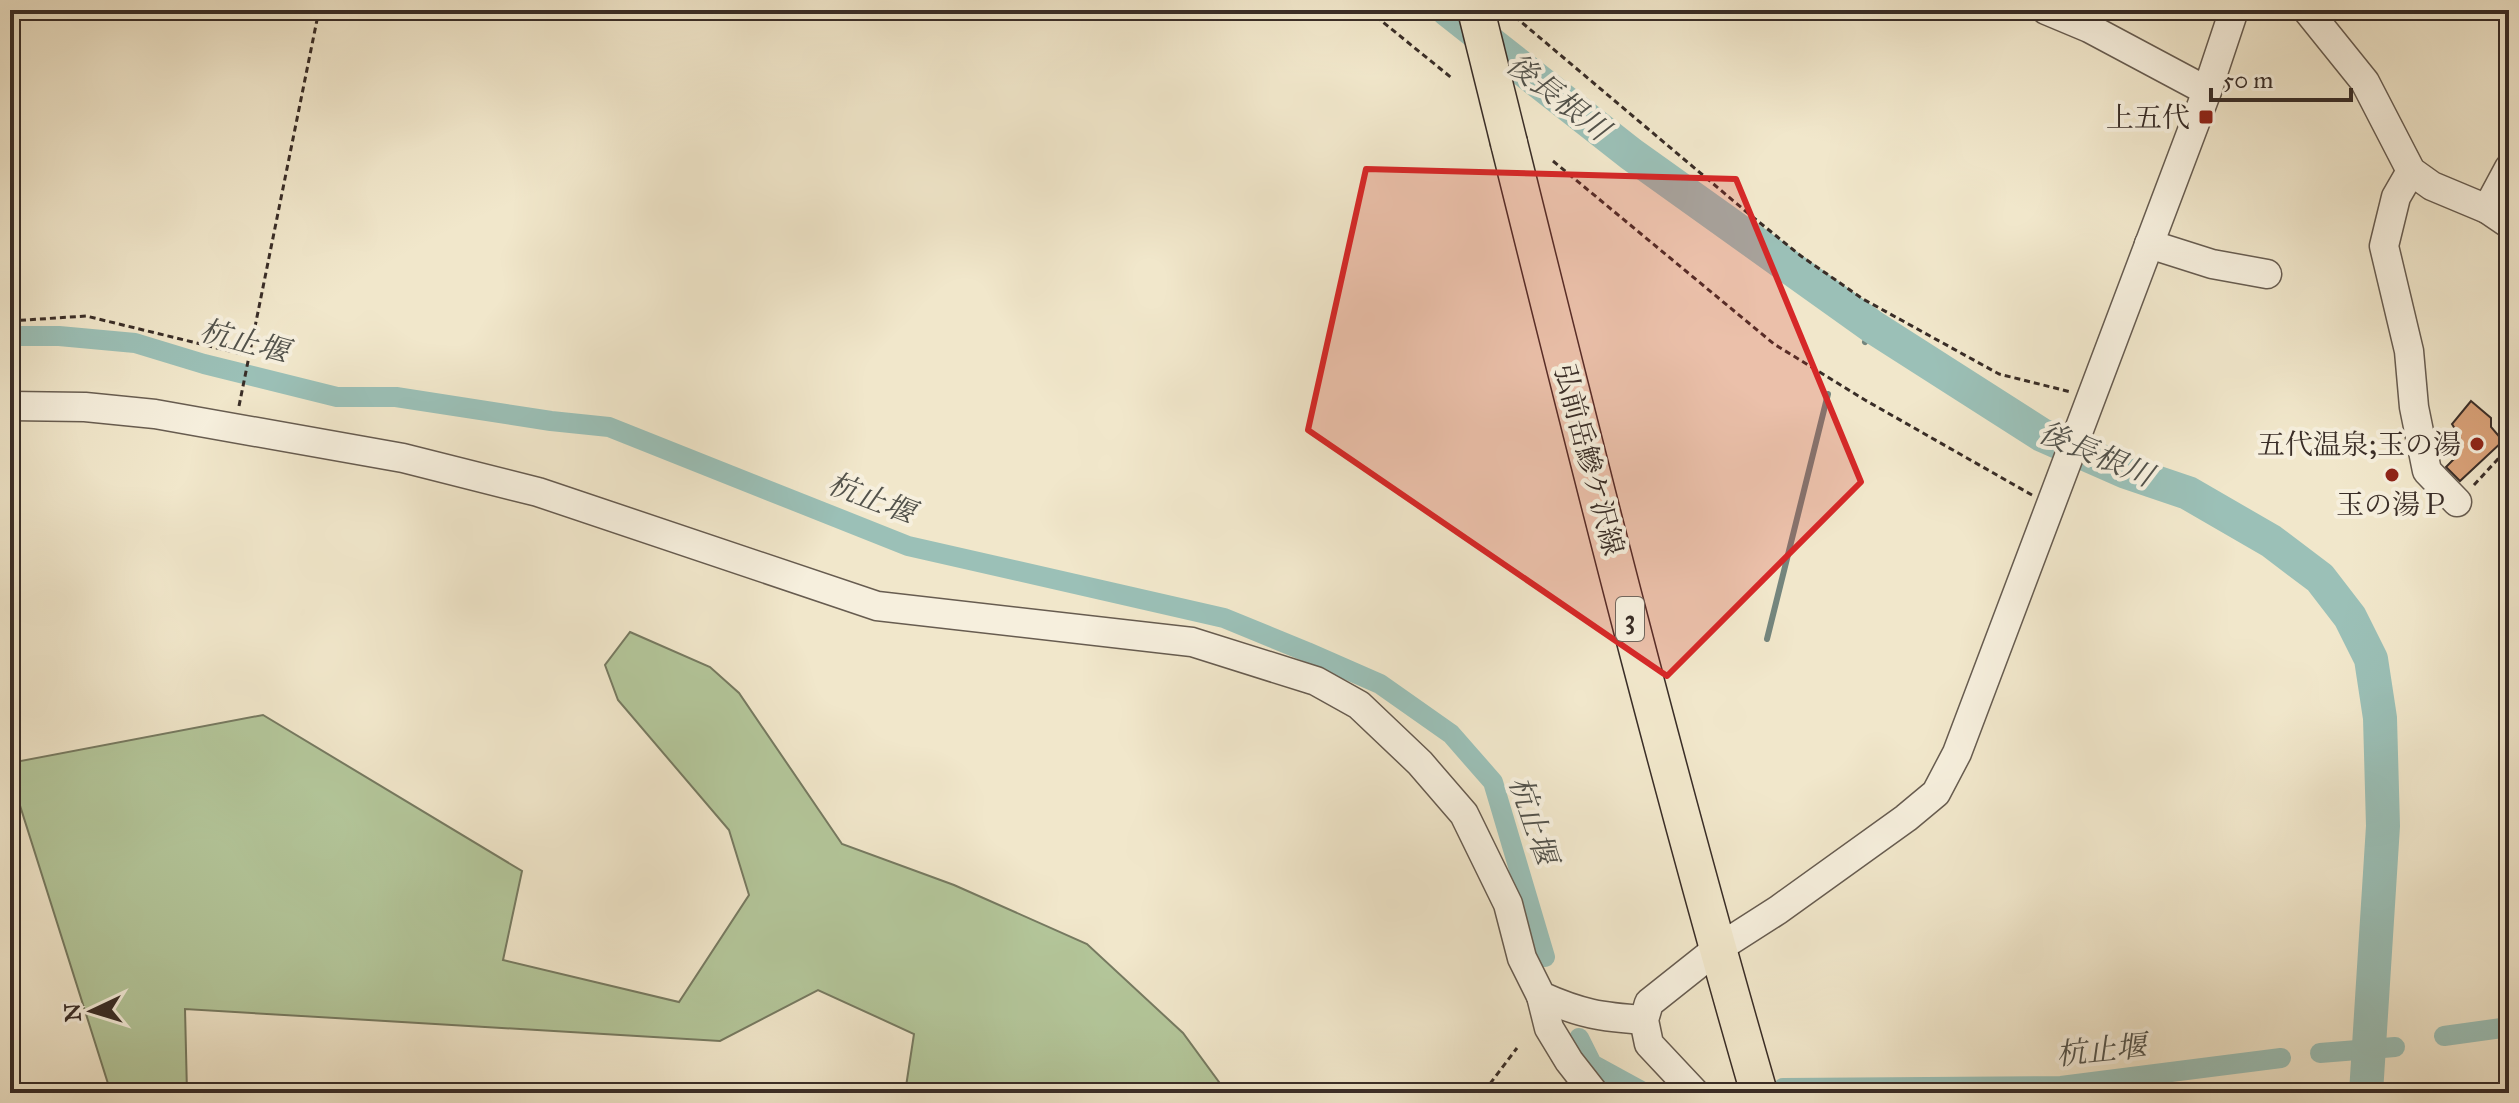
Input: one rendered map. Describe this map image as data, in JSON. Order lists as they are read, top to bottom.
{
  "streets": {
    "main road": ["弘前岳鰺ケ沢線", "3"]
  },
  "water": ["後長根川", "杭止堰"],
  "places": {
    "transit": ["上五代"],
    "other": ["五代温泉;玉の湯", "玉の湯Ｐ"]
  },
  "scale_bar": "50 m",
  "north": "left"
}
